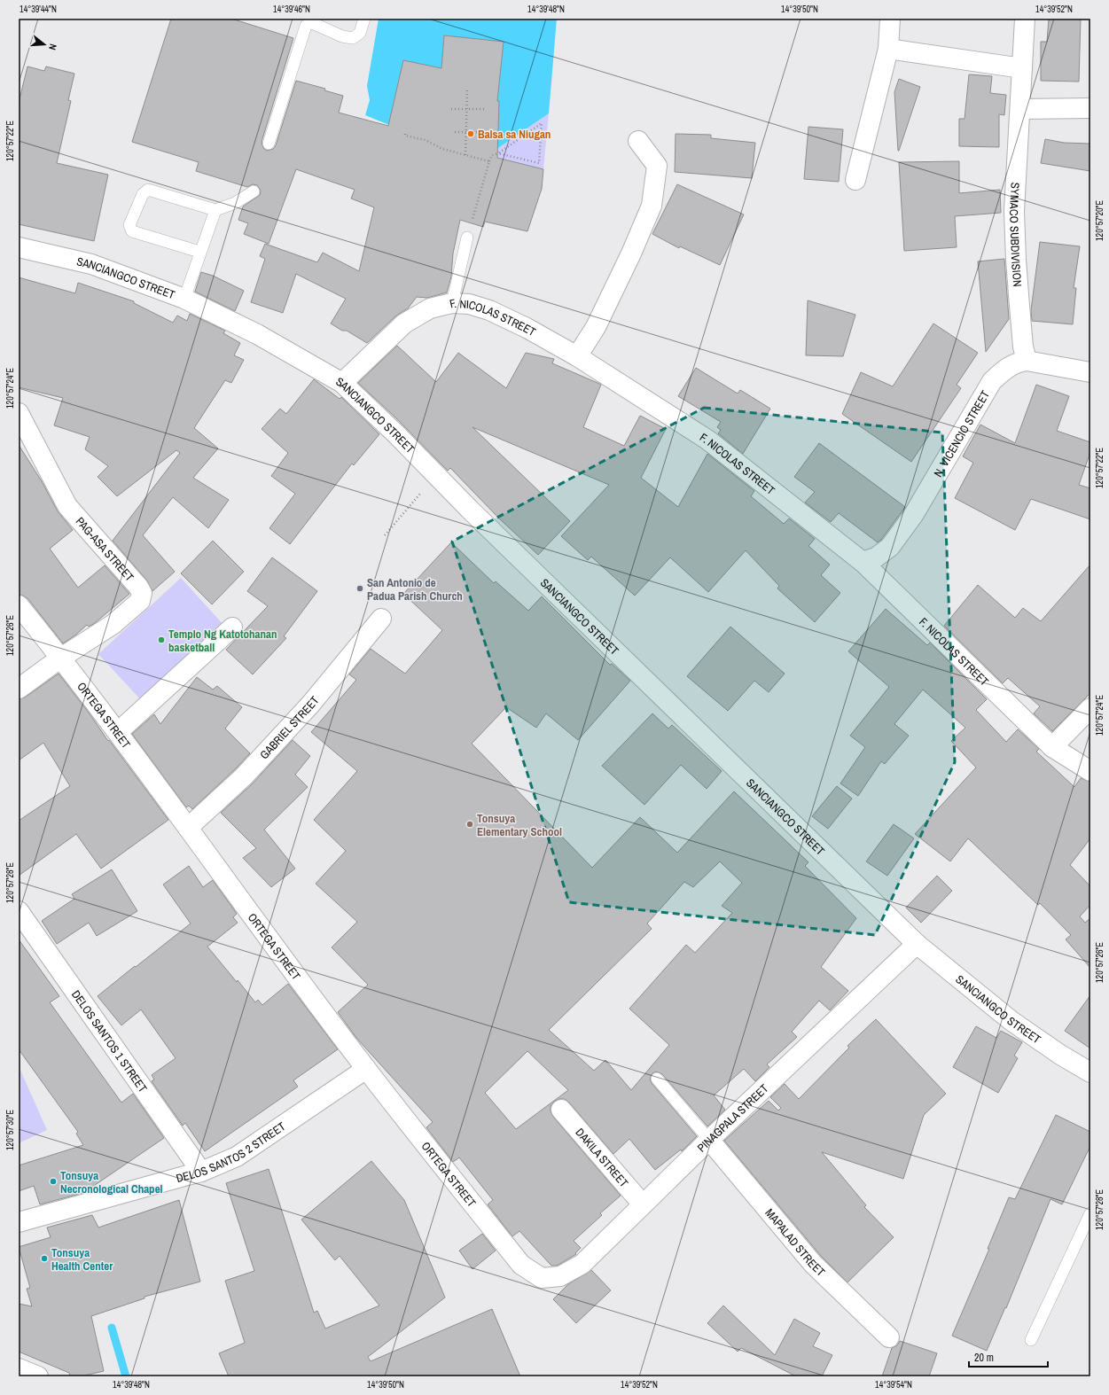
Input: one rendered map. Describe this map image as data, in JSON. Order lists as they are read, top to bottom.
{
  "streets": {
    "street": [
      "SYMACO SUBDIVISION",
      "SANCIANGCO STREET",
      "F. NICOLAS STREET",
      "N. VICENCIO STREET",
      "PAG-ASA STREET",
      "ORTEGA STREET",
      "GABRIEL STREET",
      "DELOS SANTOS 1 STREET",
      "PINAGPALA STREET",
      "DELOS SANTOS 2 STREET",
      "DAKILA STREET",
      "MAPALAD STREET"
    ]
  },
  "crossings": [
    ["SYMACO SUBDIVISION", "N. VICENCIO STREET"],
    ["SANCIANGCO STREET", "F. NICOLAS STREET"],
    ["SANCIANGCO STREET", "PINAGPALA STREET"],
    ["F. NICOLAS STREET", "N. VICENCIO STREET"],
    ["PAG-ASA STREET", "ORTEGA STREET"],
    ["ORTEGA STREET", "GABRIEL STREET"],
    ["ORTEGA STREET", "PINAGPALA STREET"],
    ["ORTEGA STREET", "DELOS SANTOS 2 STREET"],
    ["DELOS SANTOS 1 STREET", "DELOS SANTOS 2 STREET"],
    ["PINAGPALA STREET", "DAKILA STREET"],
    ["PINAGPALA STREET", "MAPALAD STREET"]
  ],
  "places": [
    "Balsa sa Niugan",
    "San Antonio de Padua Parish Church",
    "Templo Ng Katotohanan basketball",
    "Tonsuya Elementary School",
    "Tonsuya Necronological Chapel",
    "Tonsuya Health Center"
  ],
  "scale_bar": "20 m",
  "north": "right",
  "coordinates": [
    "14°39'44\"N",
    "14°39'46\"N",
    "14°39'48\"N",
    "14°39'50\"N",
    "14°39'52\"N",
    "120°57'22\"E",
    "120°57'20\"E",
    "120°57'24\"E",
    "120°57'26\"E",
    "120°57'28\"E",
    "120°57'30\"E",
    "14°39'54\"N"
  ]
}
